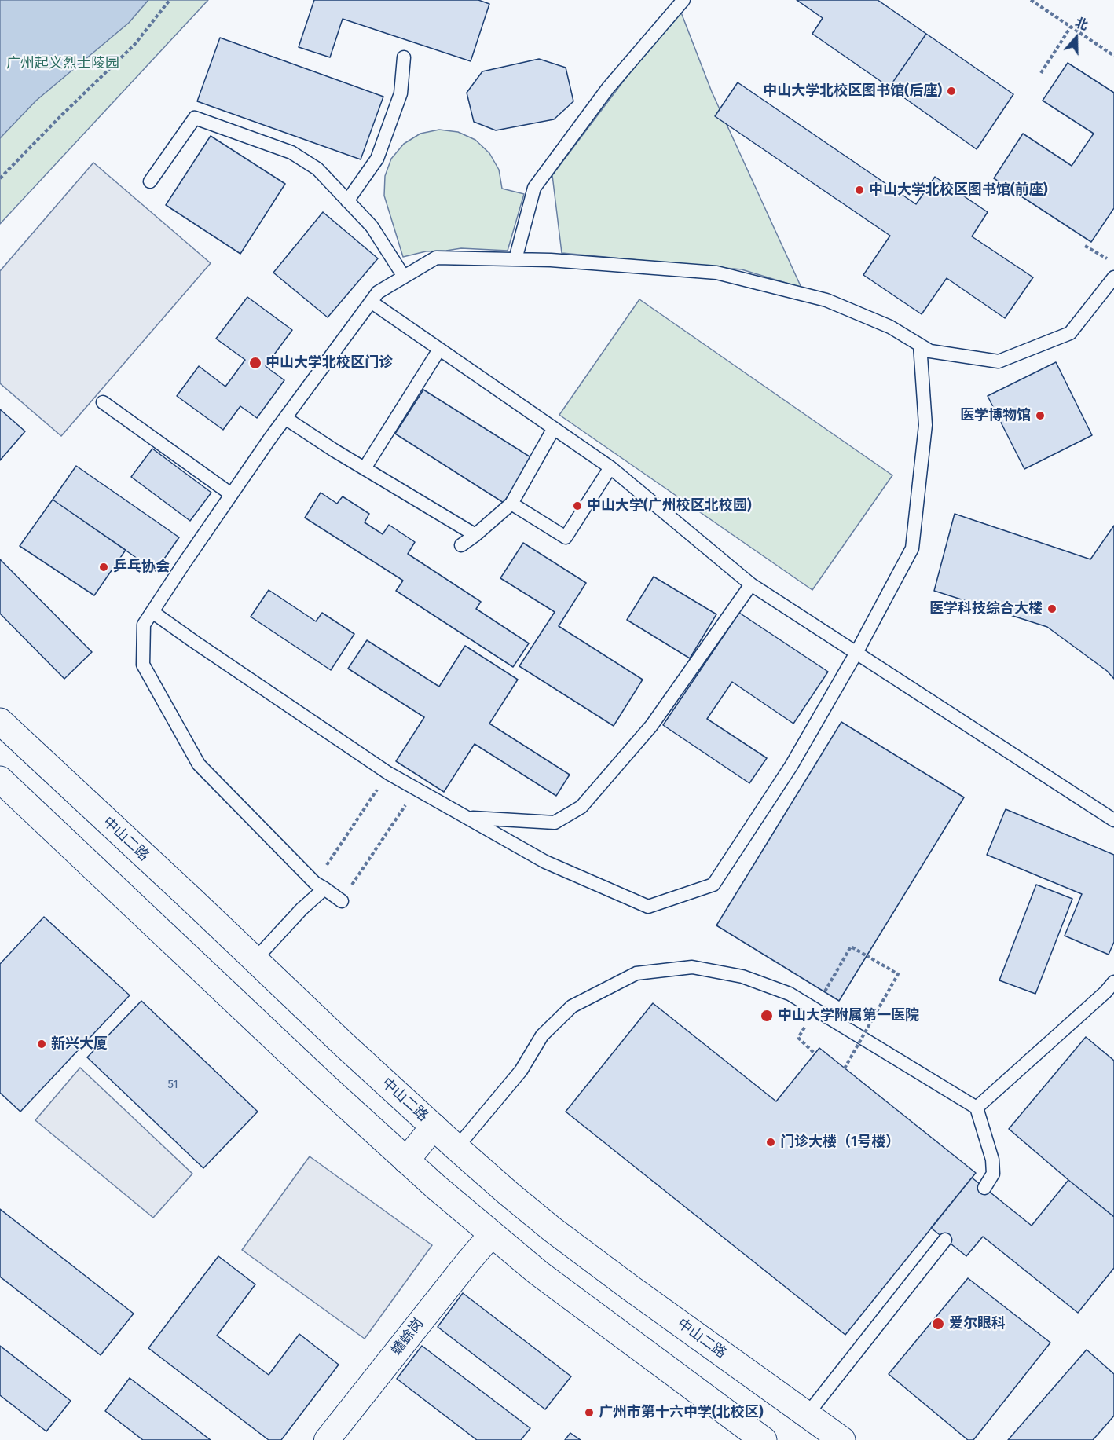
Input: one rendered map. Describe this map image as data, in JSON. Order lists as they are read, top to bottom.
{
  "streets": {
    "main road": ["中山二路"],
    "street": ["蟾蜍岗"]
  },
  "parks": ["广州起义烈士陵园"],
  "places": [
    "中山大学北校区图书馆(后座)",
    "中山大学北校区图书馆(前座)",
    "中山大学北校区门诊",
    "医学博物馆",
    "中山大学(广州校区北校园)",
    "乒乓协会",
    "医学科技综合大楼",
    "中山大学附属第一医院",
    "新兴大厦",
    "门诊大楼（1号楼）",
    "爱尔眼科",
    "广州市第十六中学(北校区)"
  ],
  "house_numbers": ["51"],
  "north": "top"
}
